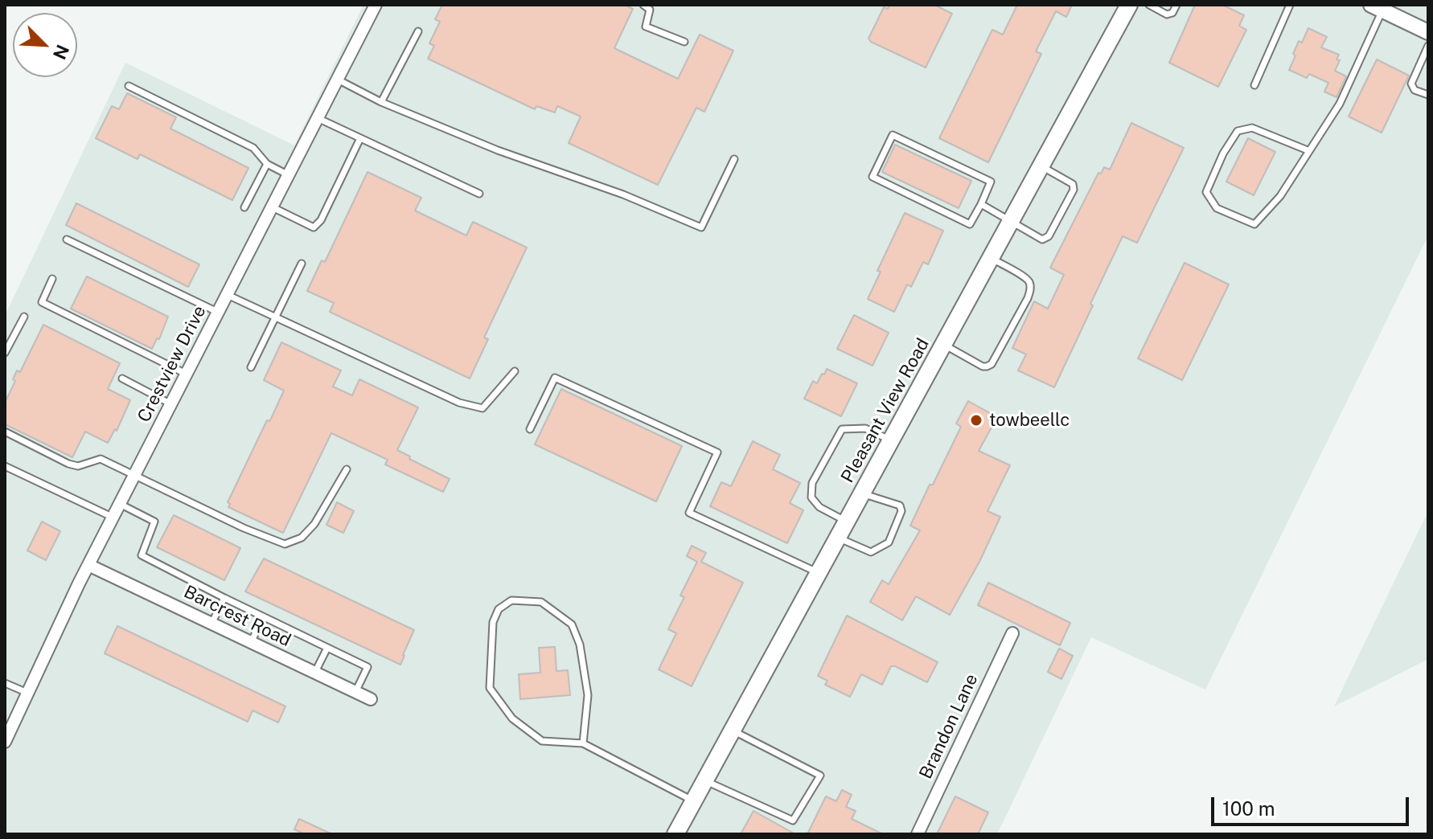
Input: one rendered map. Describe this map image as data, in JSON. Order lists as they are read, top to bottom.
{
  "streets": {
    "main road": ["Pleasant View Road"],
    "street": ["Crestview Drive", "Barcrest Road", "Brandon Lane"]
  },
  "crossings": [
    ["Crestview Drive", "Barcrest Road"]
  ],
  "places": ["towbeellc"],
  "scale_bar": "100 m",
  "north": "bottom right"
}
